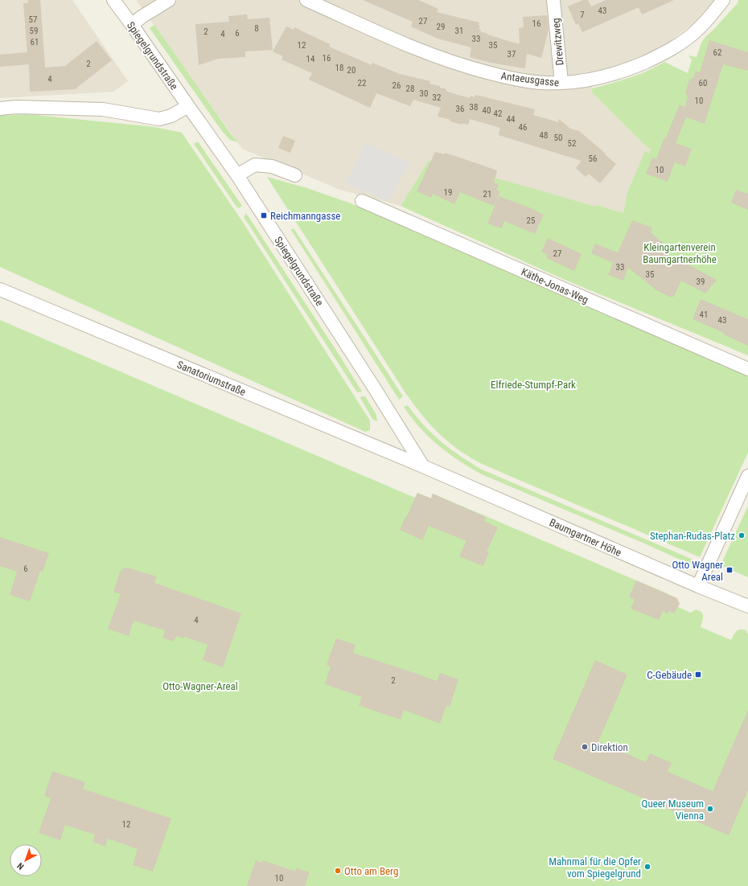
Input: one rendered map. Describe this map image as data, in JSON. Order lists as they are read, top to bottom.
{
  "streets": {
    "street": [
      "Drewitzweg",
      "Spiegelgrundstraße",
      "Antaeusgasse",
      "Käthe-Jonas-Weg",
      "Sanatoriumstraße",
      "Baumgartner Höhe"
    ]
  },
  "crossings": [
    ["Drewitzweg", "Antaeusgasse"],
    ["Spiegelgrundstraße", "Sanatoriumstraße"],
    ["Spiegelgrundstraße", "Baumgartner Höhe"],
    ["Sanatoriumstraße", "Baumgartner Höhe"]
  ],
  "parks": ["Kleingartenverein Baumgartnerhöhe", "Elfriede-Stumpf-Park", "Otto-Wagner-Areal"],
  "places": {
    "transit": ["Reichmanngasse", "Otto Wagner Areal", "C-Gebäude"],
    "other": [
      "Stephan-Rudas-Platz",
      "Direktion",
      "Queer Museum Vienna",
      "Mahnmal für die Opfer vom Spiegelgrund",
      "Otto am Berg"
    ]
  },
  "house_numbers": [
    "43",
    "7",
    "57",
    "27",
    "16",
    "29",
    "8",
    "59",
    "31",
    "2",
    "6",
    "4",
    "33",
    "61",
    "12",
    "35",
    "62",
    "37",
    "16",
    "14",
    "2",
    "18",
    "20",
    "4",
    "22",
    "60",
    "26",
    "28",
    "30",
    "32",
    "10",
    "38",
    "36",
    "40",
    "42",
    "44",
    "46",
    "48",
    "50",
    "52",
    "56",
    "10",
    "19",
    "21",
    "25",
    "27",
    "33",
    "35",
    "39",
    "41",
    "43",
    "6",
    "4",
    "2",
    "12",
    "10"
  ],
  "north": "bottom left"
}
